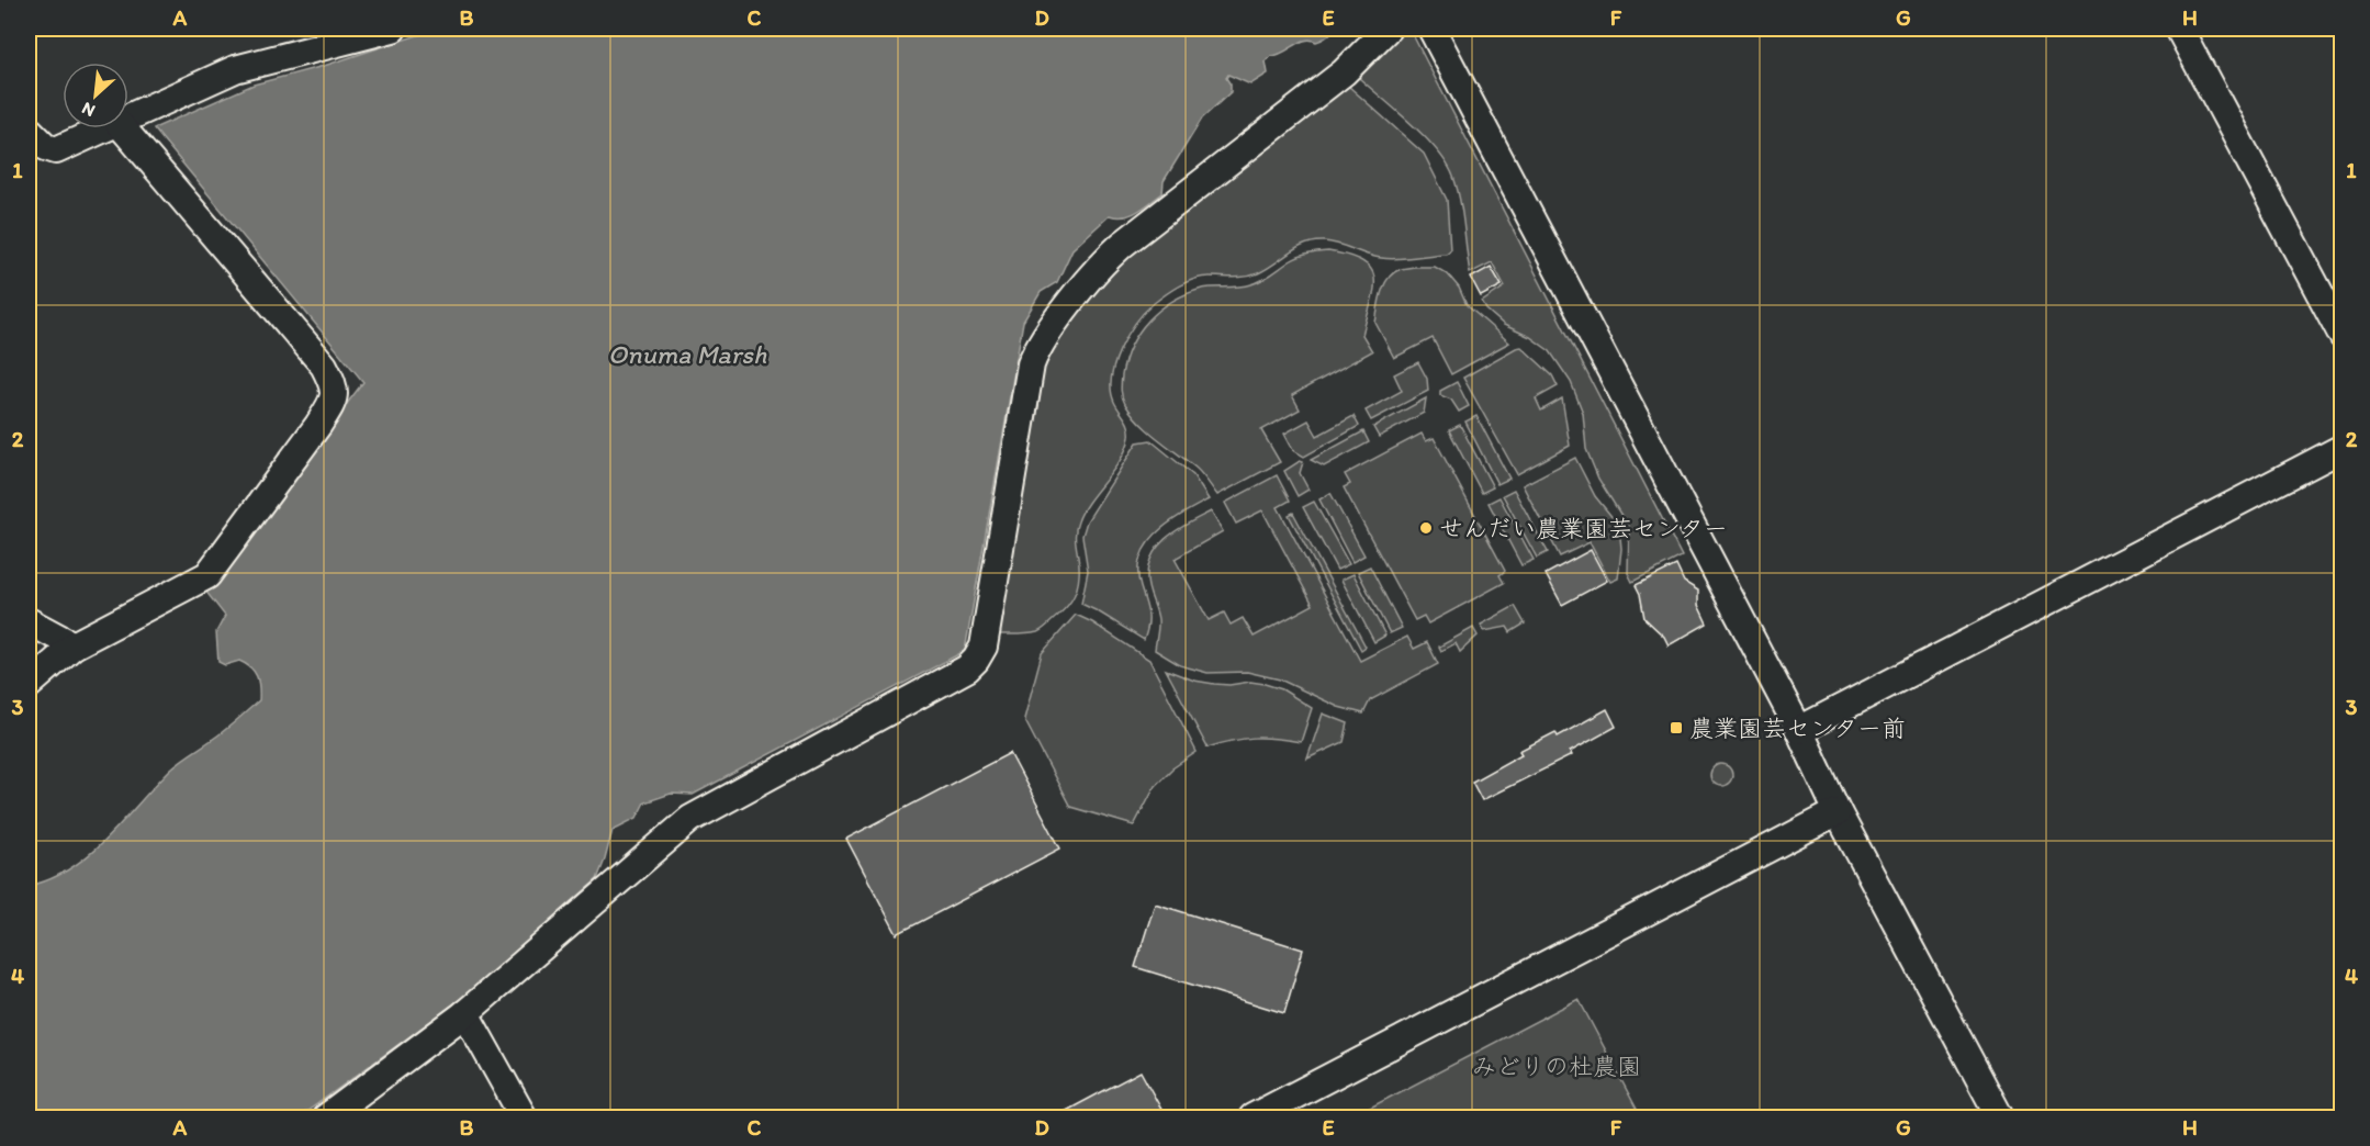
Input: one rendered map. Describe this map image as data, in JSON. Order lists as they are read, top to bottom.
{
  "water": ["Onuma Marsh"],
  "parks": ["みどりの杜農園"],
  "places": {
    "other": ["せんだい農業園芸センター"],
    "transit": ["農業園芸センター前"]
  },
  "north": "bottom left",
  "grid": {
    "columns": [
      "A",
      "B",
      "C",
      "D",
      "E",
      "F",
      "G",
      "H"
    ],
    "rows": [
      "1",
      "2",
      "3",
      "4"
    ]
  }
}
